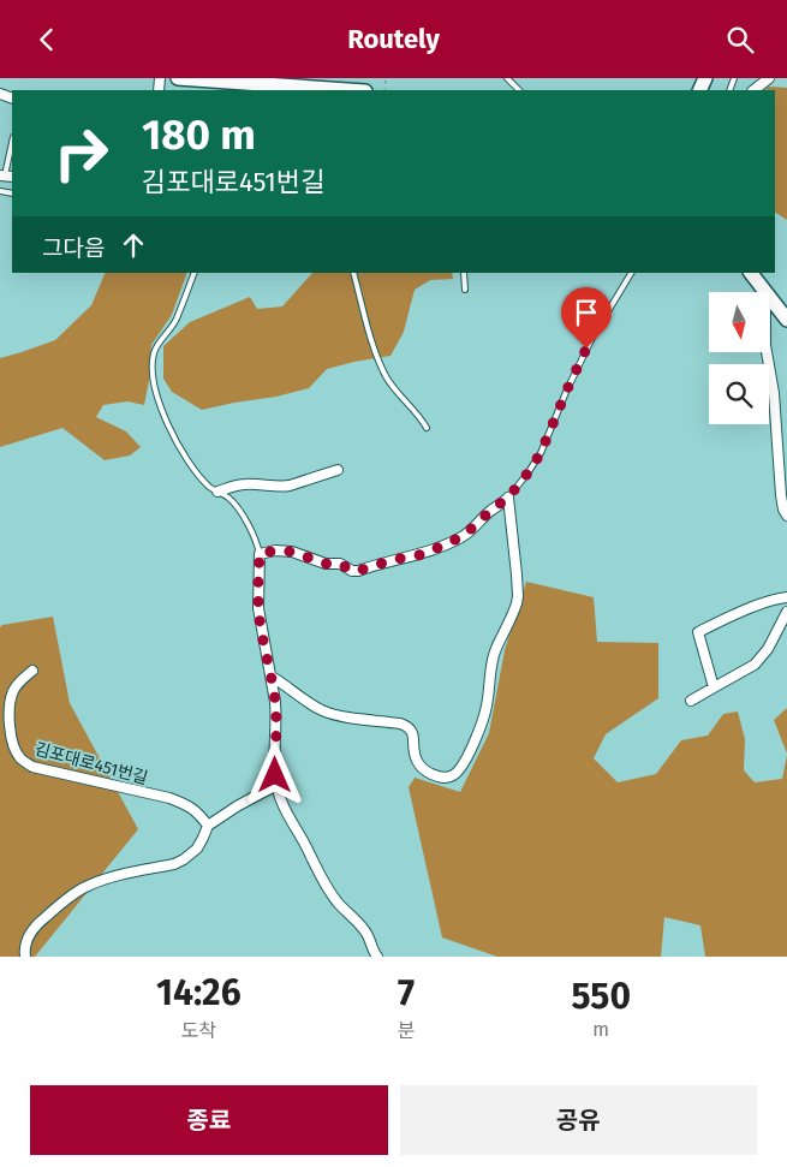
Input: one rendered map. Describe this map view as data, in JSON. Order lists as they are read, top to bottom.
{
  "streets": {
    "street": ["김포대로451번길"]
  },
  "north": "bottom",
  "page": {
    "header": "Routely",
    "turn": ["180 m", "김포대로451번길"],
    "then": "그다음",
    "eta": [
      "14:26",
      "도착",
      "7",
      "분",
      "550",
      "m"
    ],
    "buttons": ["종료", "공유"]
  }
}
